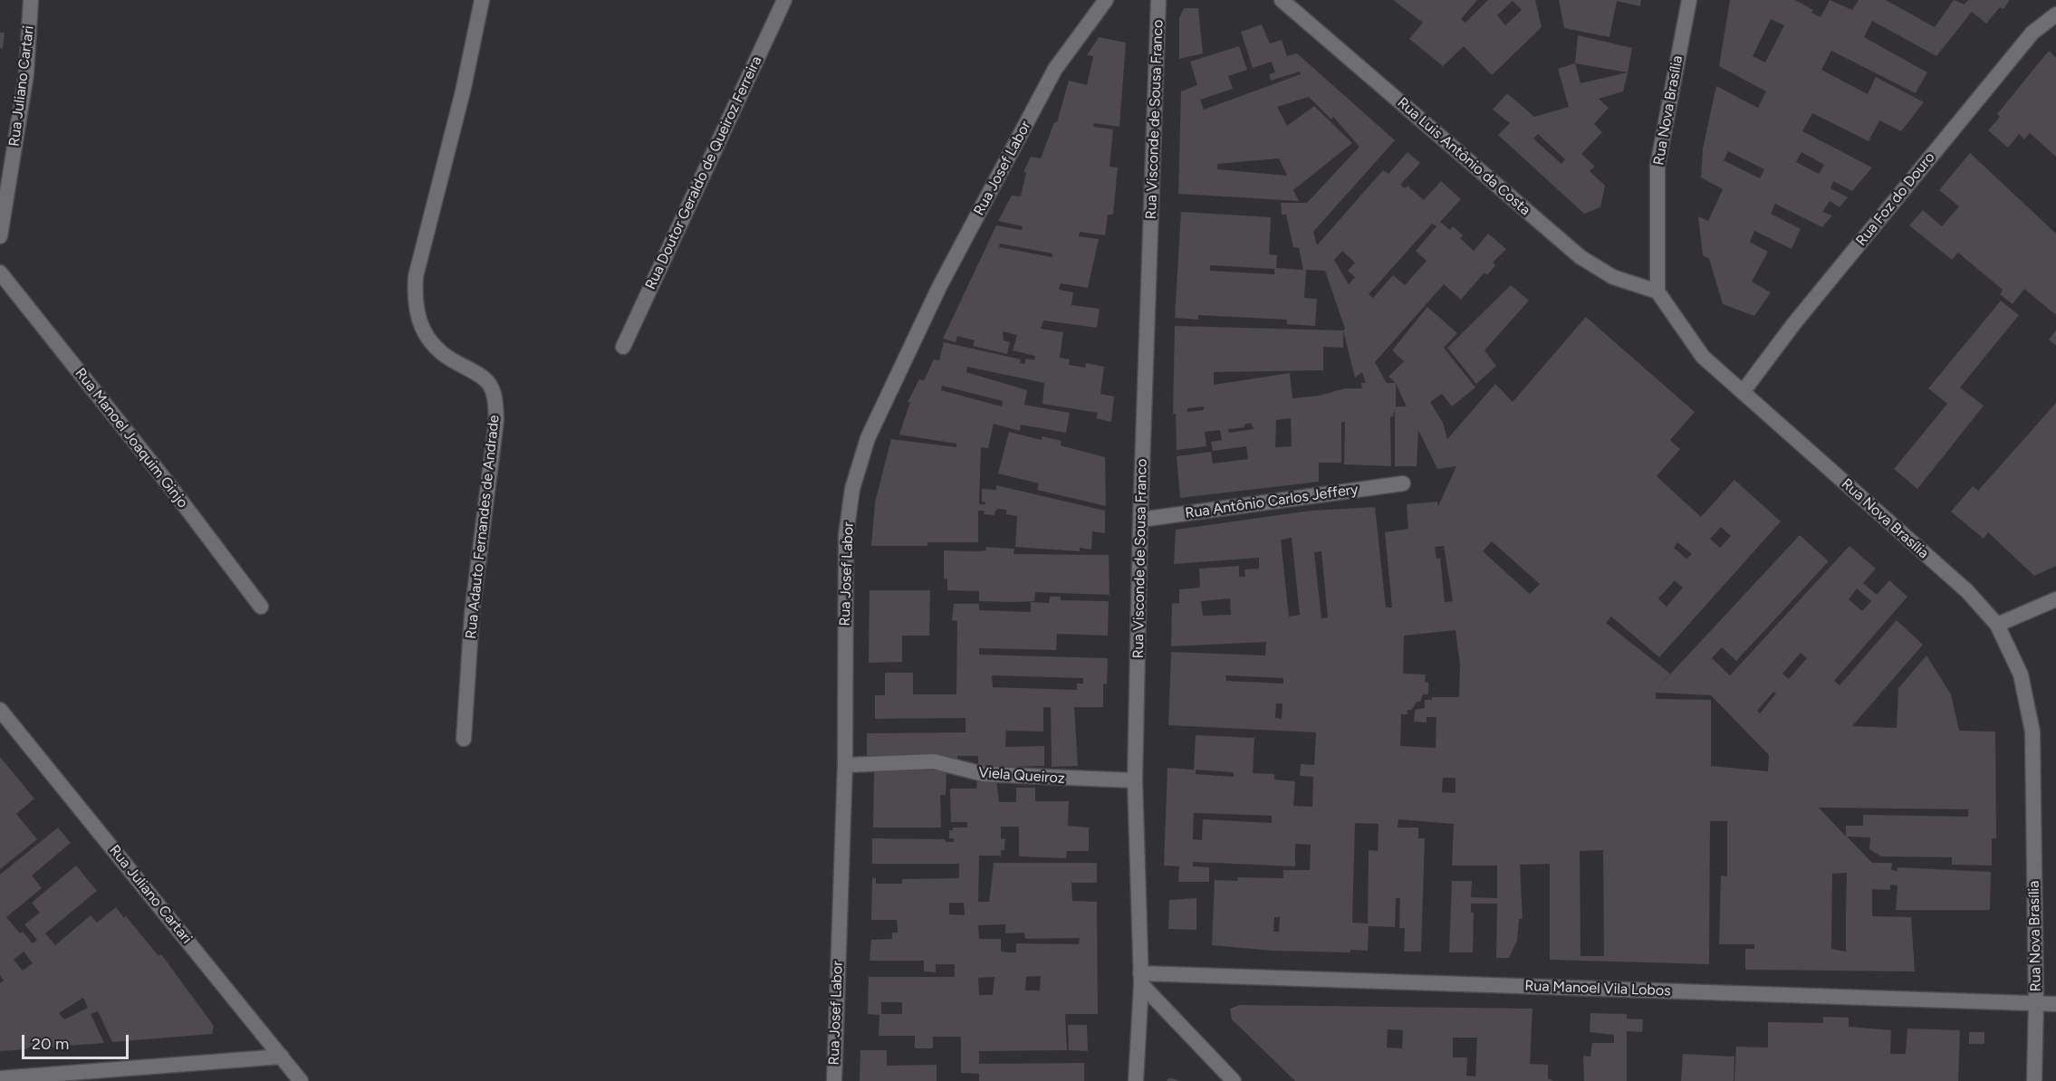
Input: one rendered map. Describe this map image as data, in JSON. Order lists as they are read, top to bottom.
{
  "streets": {
    "street": [
      "Rua Juliano Cartari",
      "Rua Nova Brasília",
      "Rua Visconde de Sousa Franco",
      "Rua Luis Antônio da Costa",
      "Rua Josef Labor",
      "Rua Doutor Geraldo de Queiroz Ferreira",
      "Rua Foz do Douro",
      "Rua Manoel Joaquim Ginjo",
      "Rua Antônio Carlos Jeffery",
      "Rua Adauto Fernandes de Andrade",
      "Viela Queiroz",
      "Rua Manoel Vila Lobos"
    ]
  },
  "crossings": [
    ["Rua Nova Brasília", "Rua Luis Antônio da Costa"],
    ["Rua Nova Brasília", "Rua Foz do Douro"],
    ["Rua Nova Brasília", "Rua Manoel Vila Lobos"],
    ["Rua Visconde de Sousa Franco", "Rua Antônio Carlos Jeffery"],
    ["Rua Visconde de Sousa Franco", "Viela Queiroz"],
    ["Rua Visconde de Sousa Franco", "Rua Manoel Vila Lobos"],
    ["Rua Josef Labor", "Viela Queiroz"]
  ],
  "scale_bar": "20 m"
}
